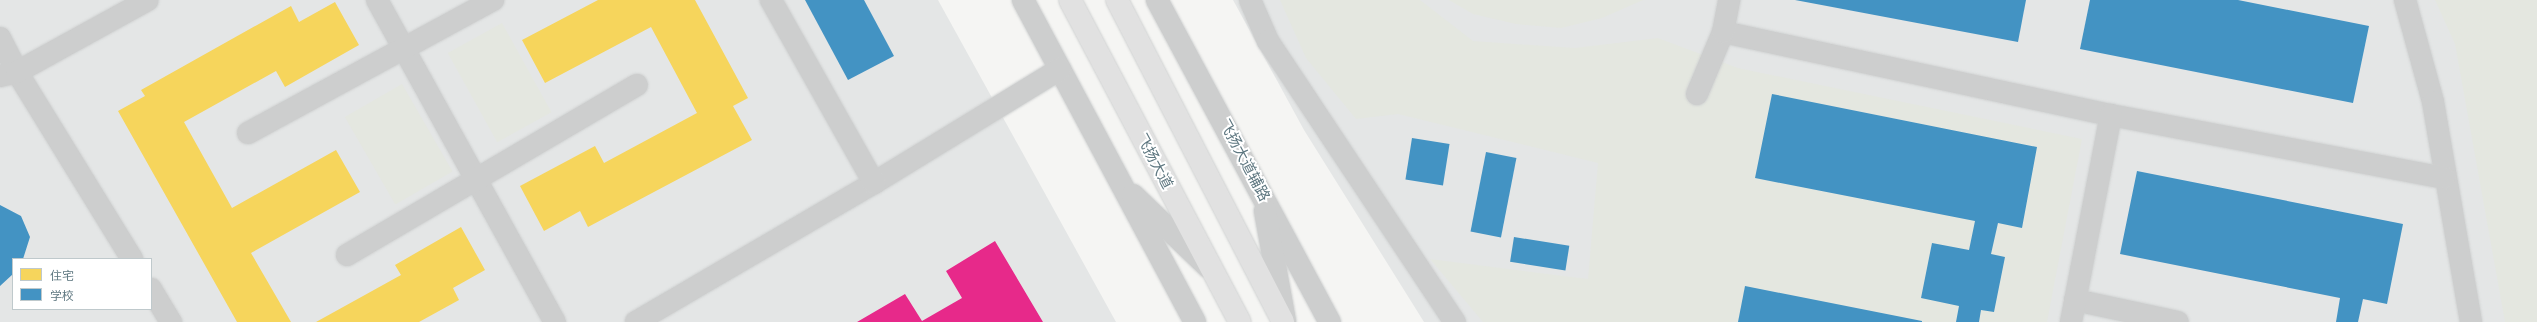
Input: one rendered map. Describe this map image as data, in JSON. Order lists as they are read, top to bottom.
{
  "streets": {
    "main road": ["飞扬大道"],
    "street": ["飞扬大道辅路"]
  },
  "legend": ["住宅", "学校"]
}
